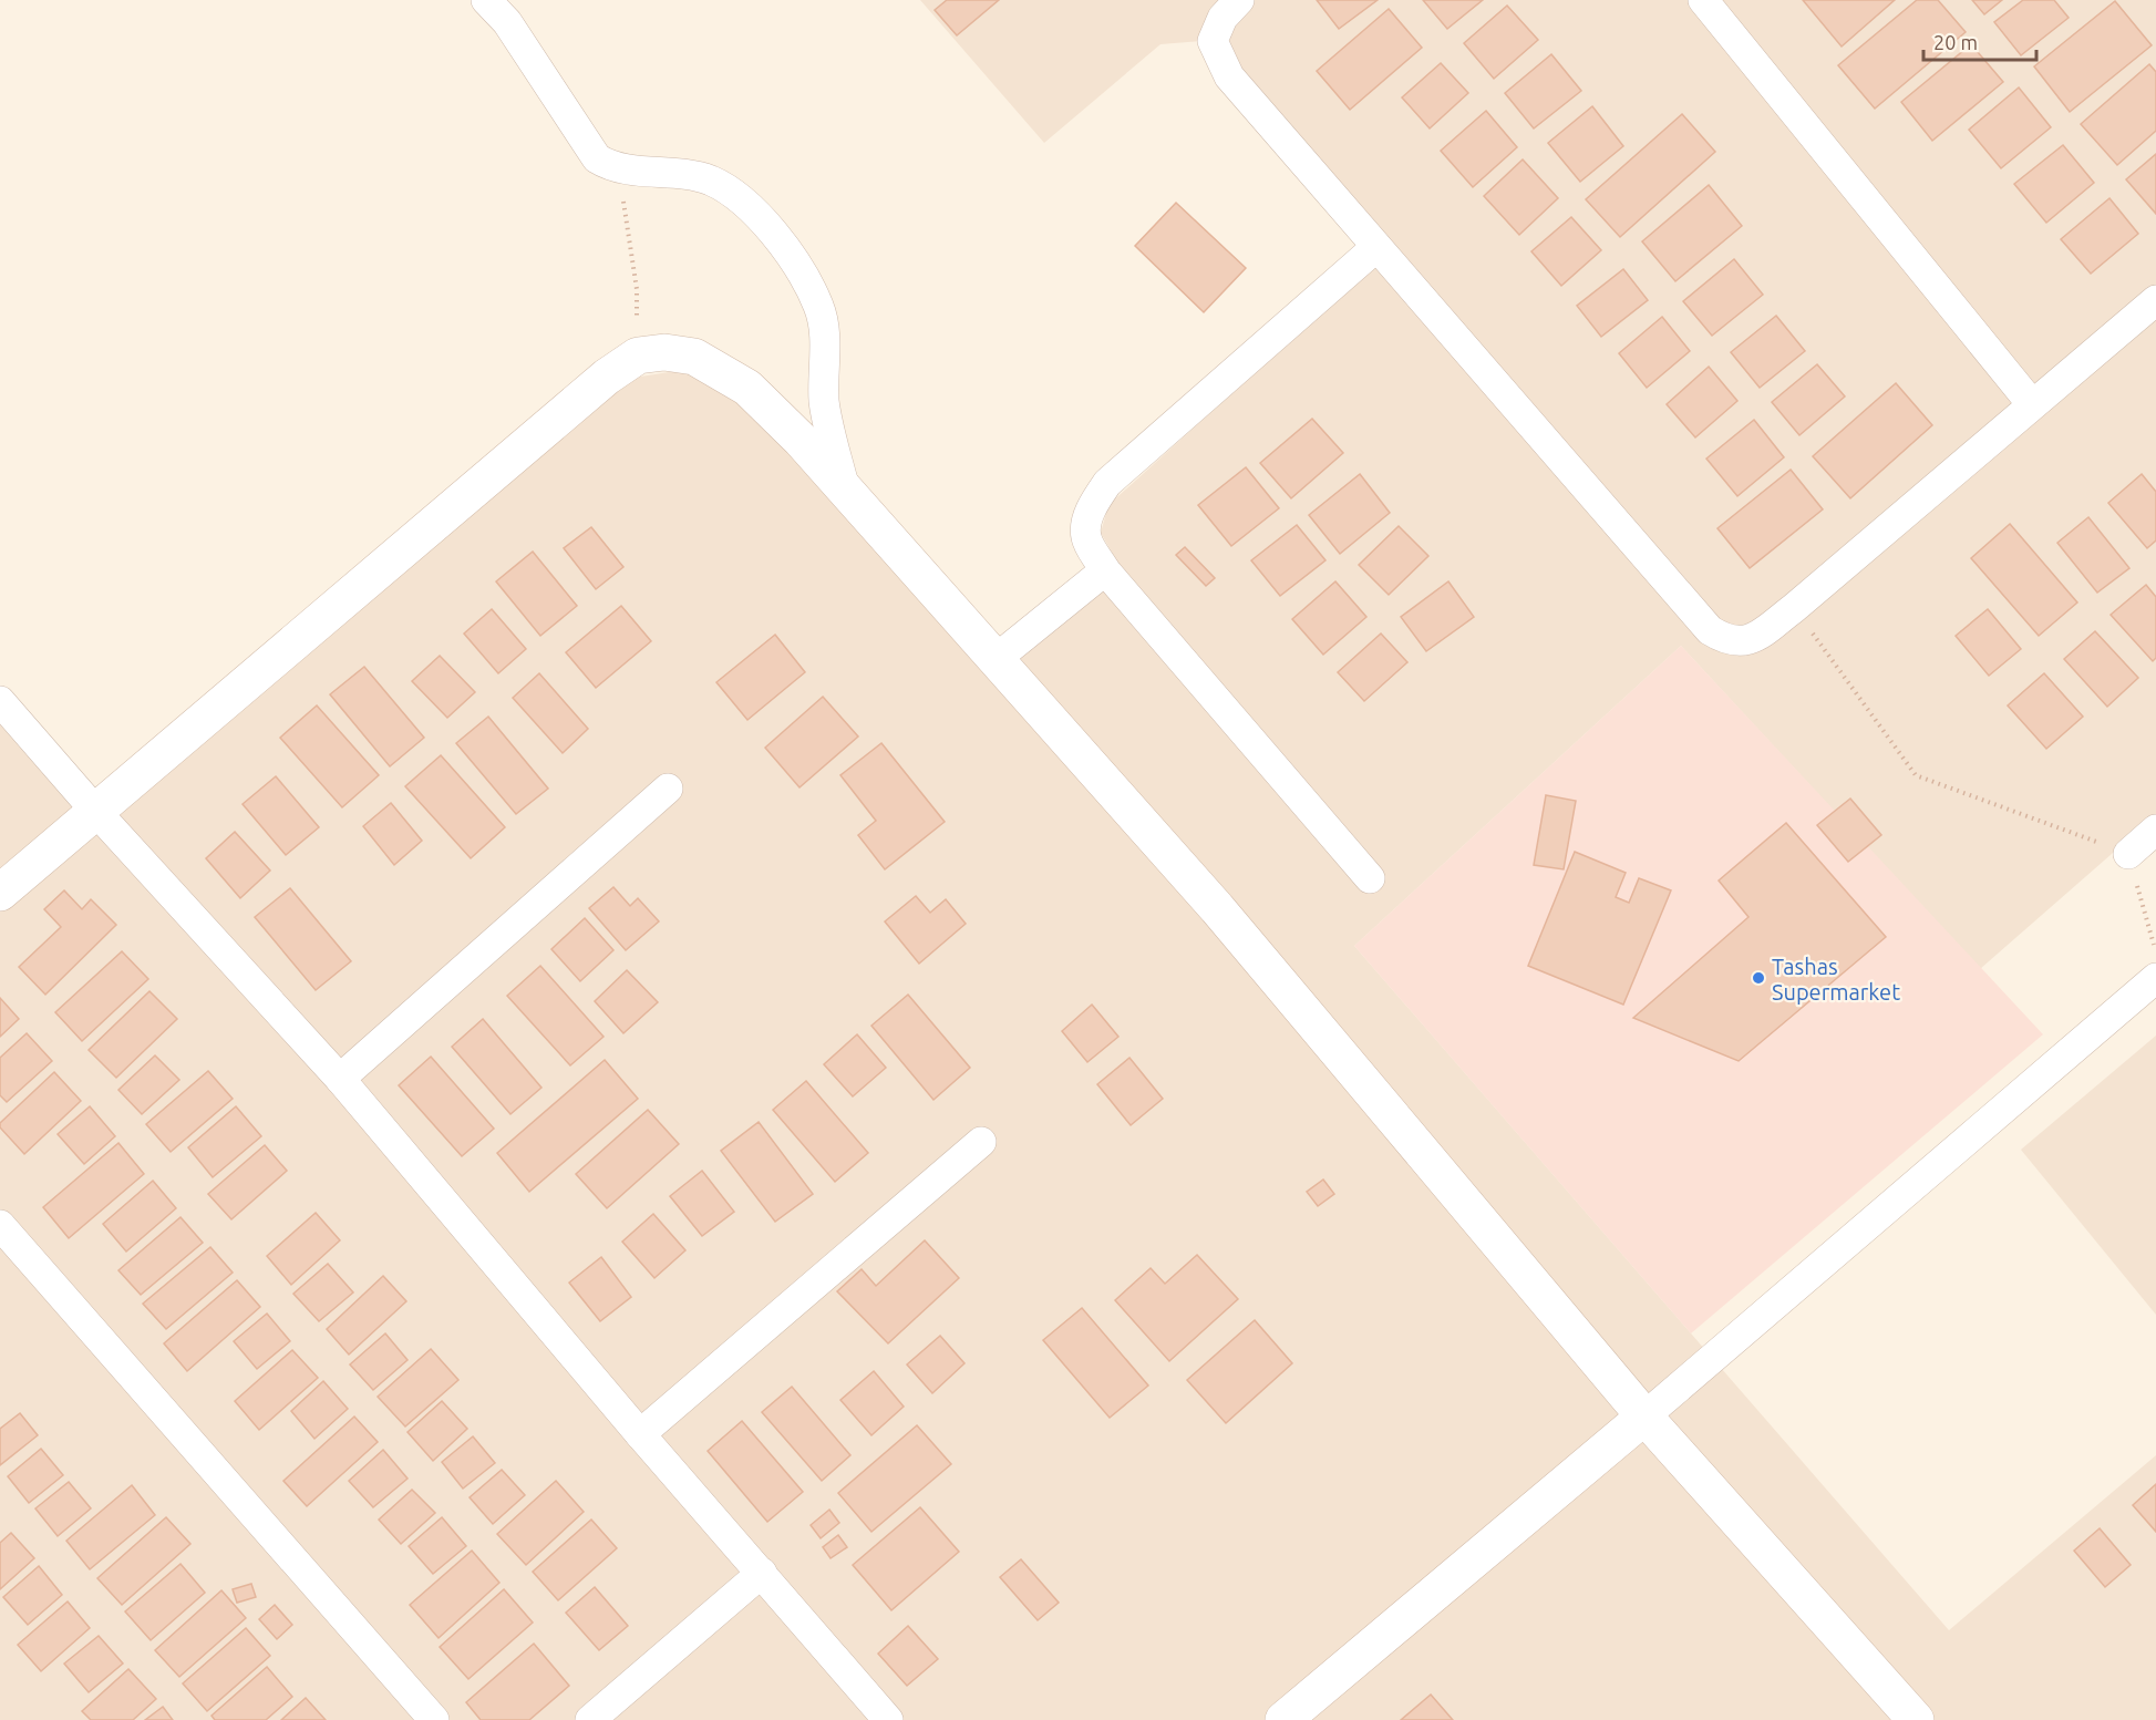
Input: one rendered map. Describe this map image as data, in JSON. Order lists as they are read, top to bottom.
{
  "places": ["Tashas Supermarket"],
  "scale_bar": "20 m"
}
